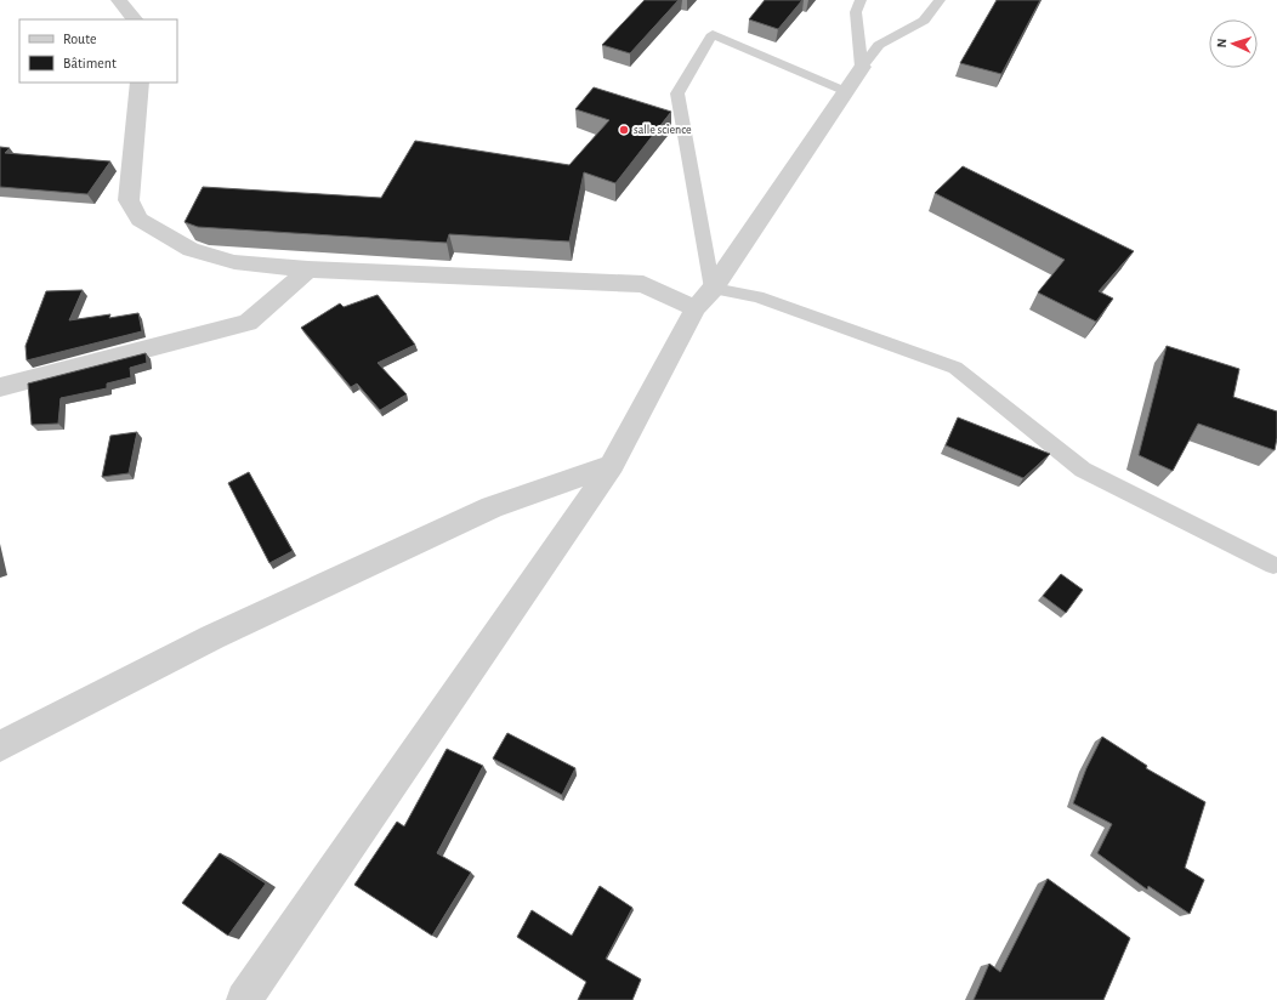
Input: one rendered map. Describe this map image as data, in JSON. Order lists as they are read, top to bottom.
{
  "places": ["salle science"],
  "legend": ["Route", "Bâtiment"],
  "north": "left"
}
